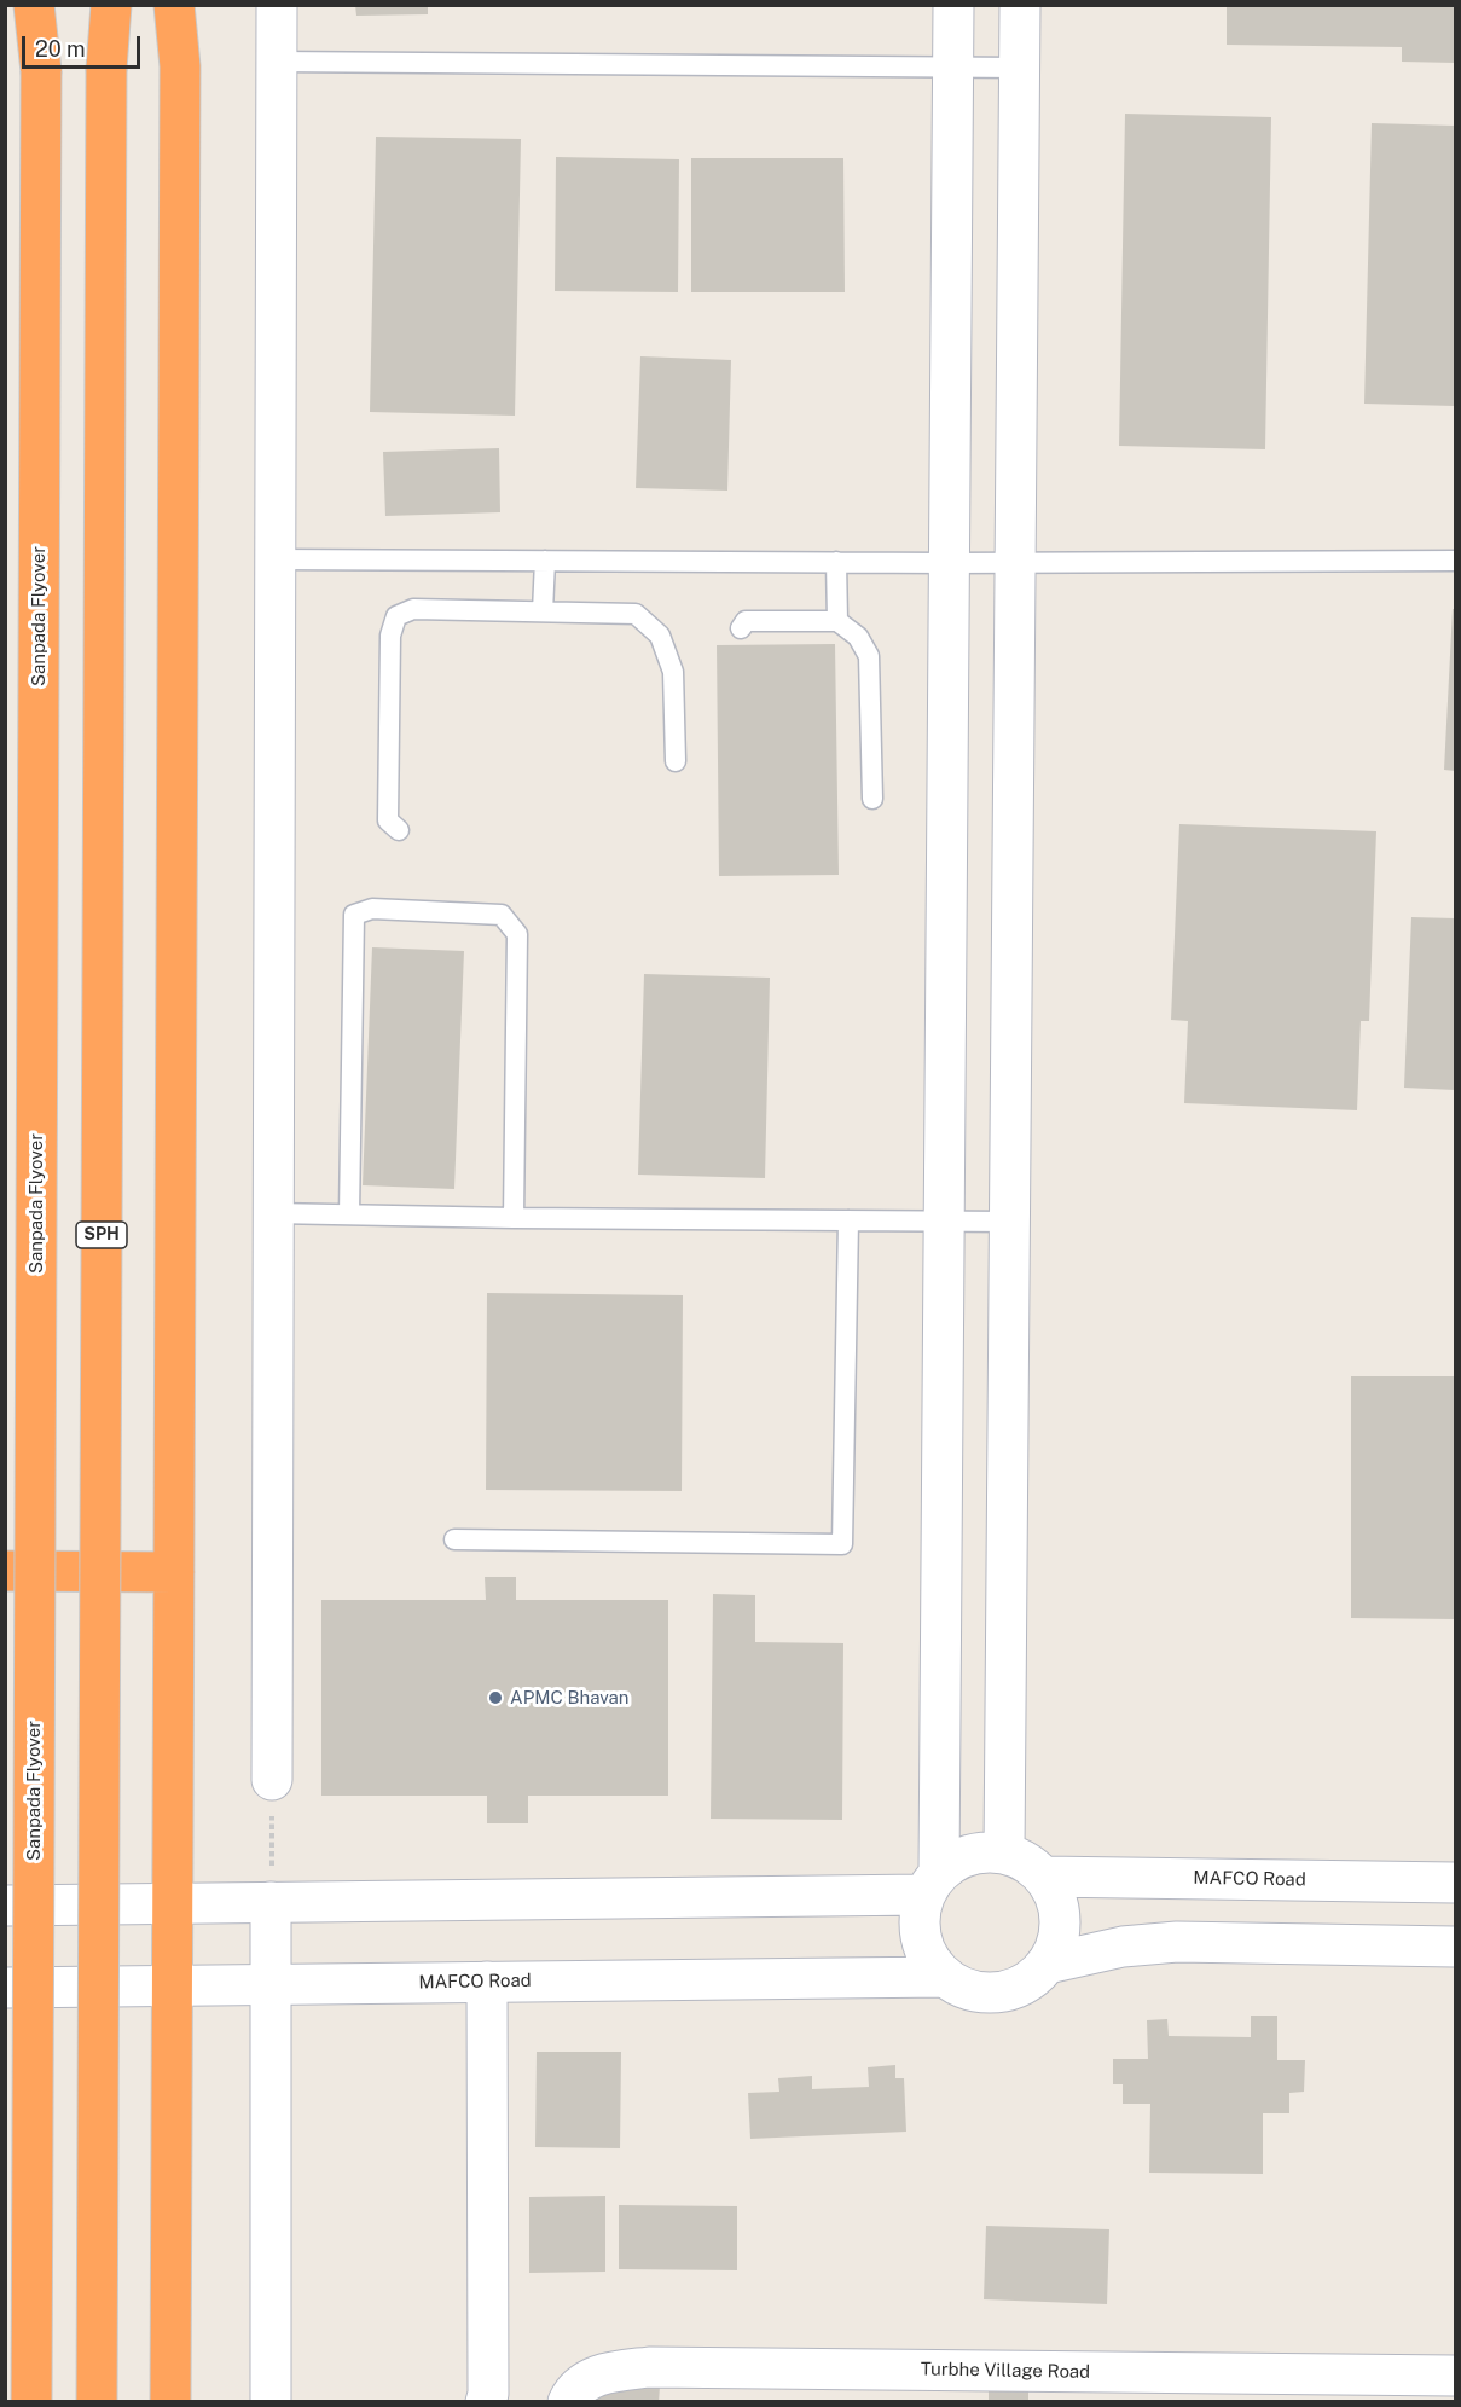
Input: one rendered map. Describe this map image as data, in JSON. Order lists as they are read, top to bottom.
{
  "streets": {
    "highway": ["Sanpada Flyover", "SPH"],
    "street": ["MAFCO Road", "Turbhe Village Road"]
  },
  "places": ["APMC Bhavan"],
  "scale_bar": "20 m"
}
